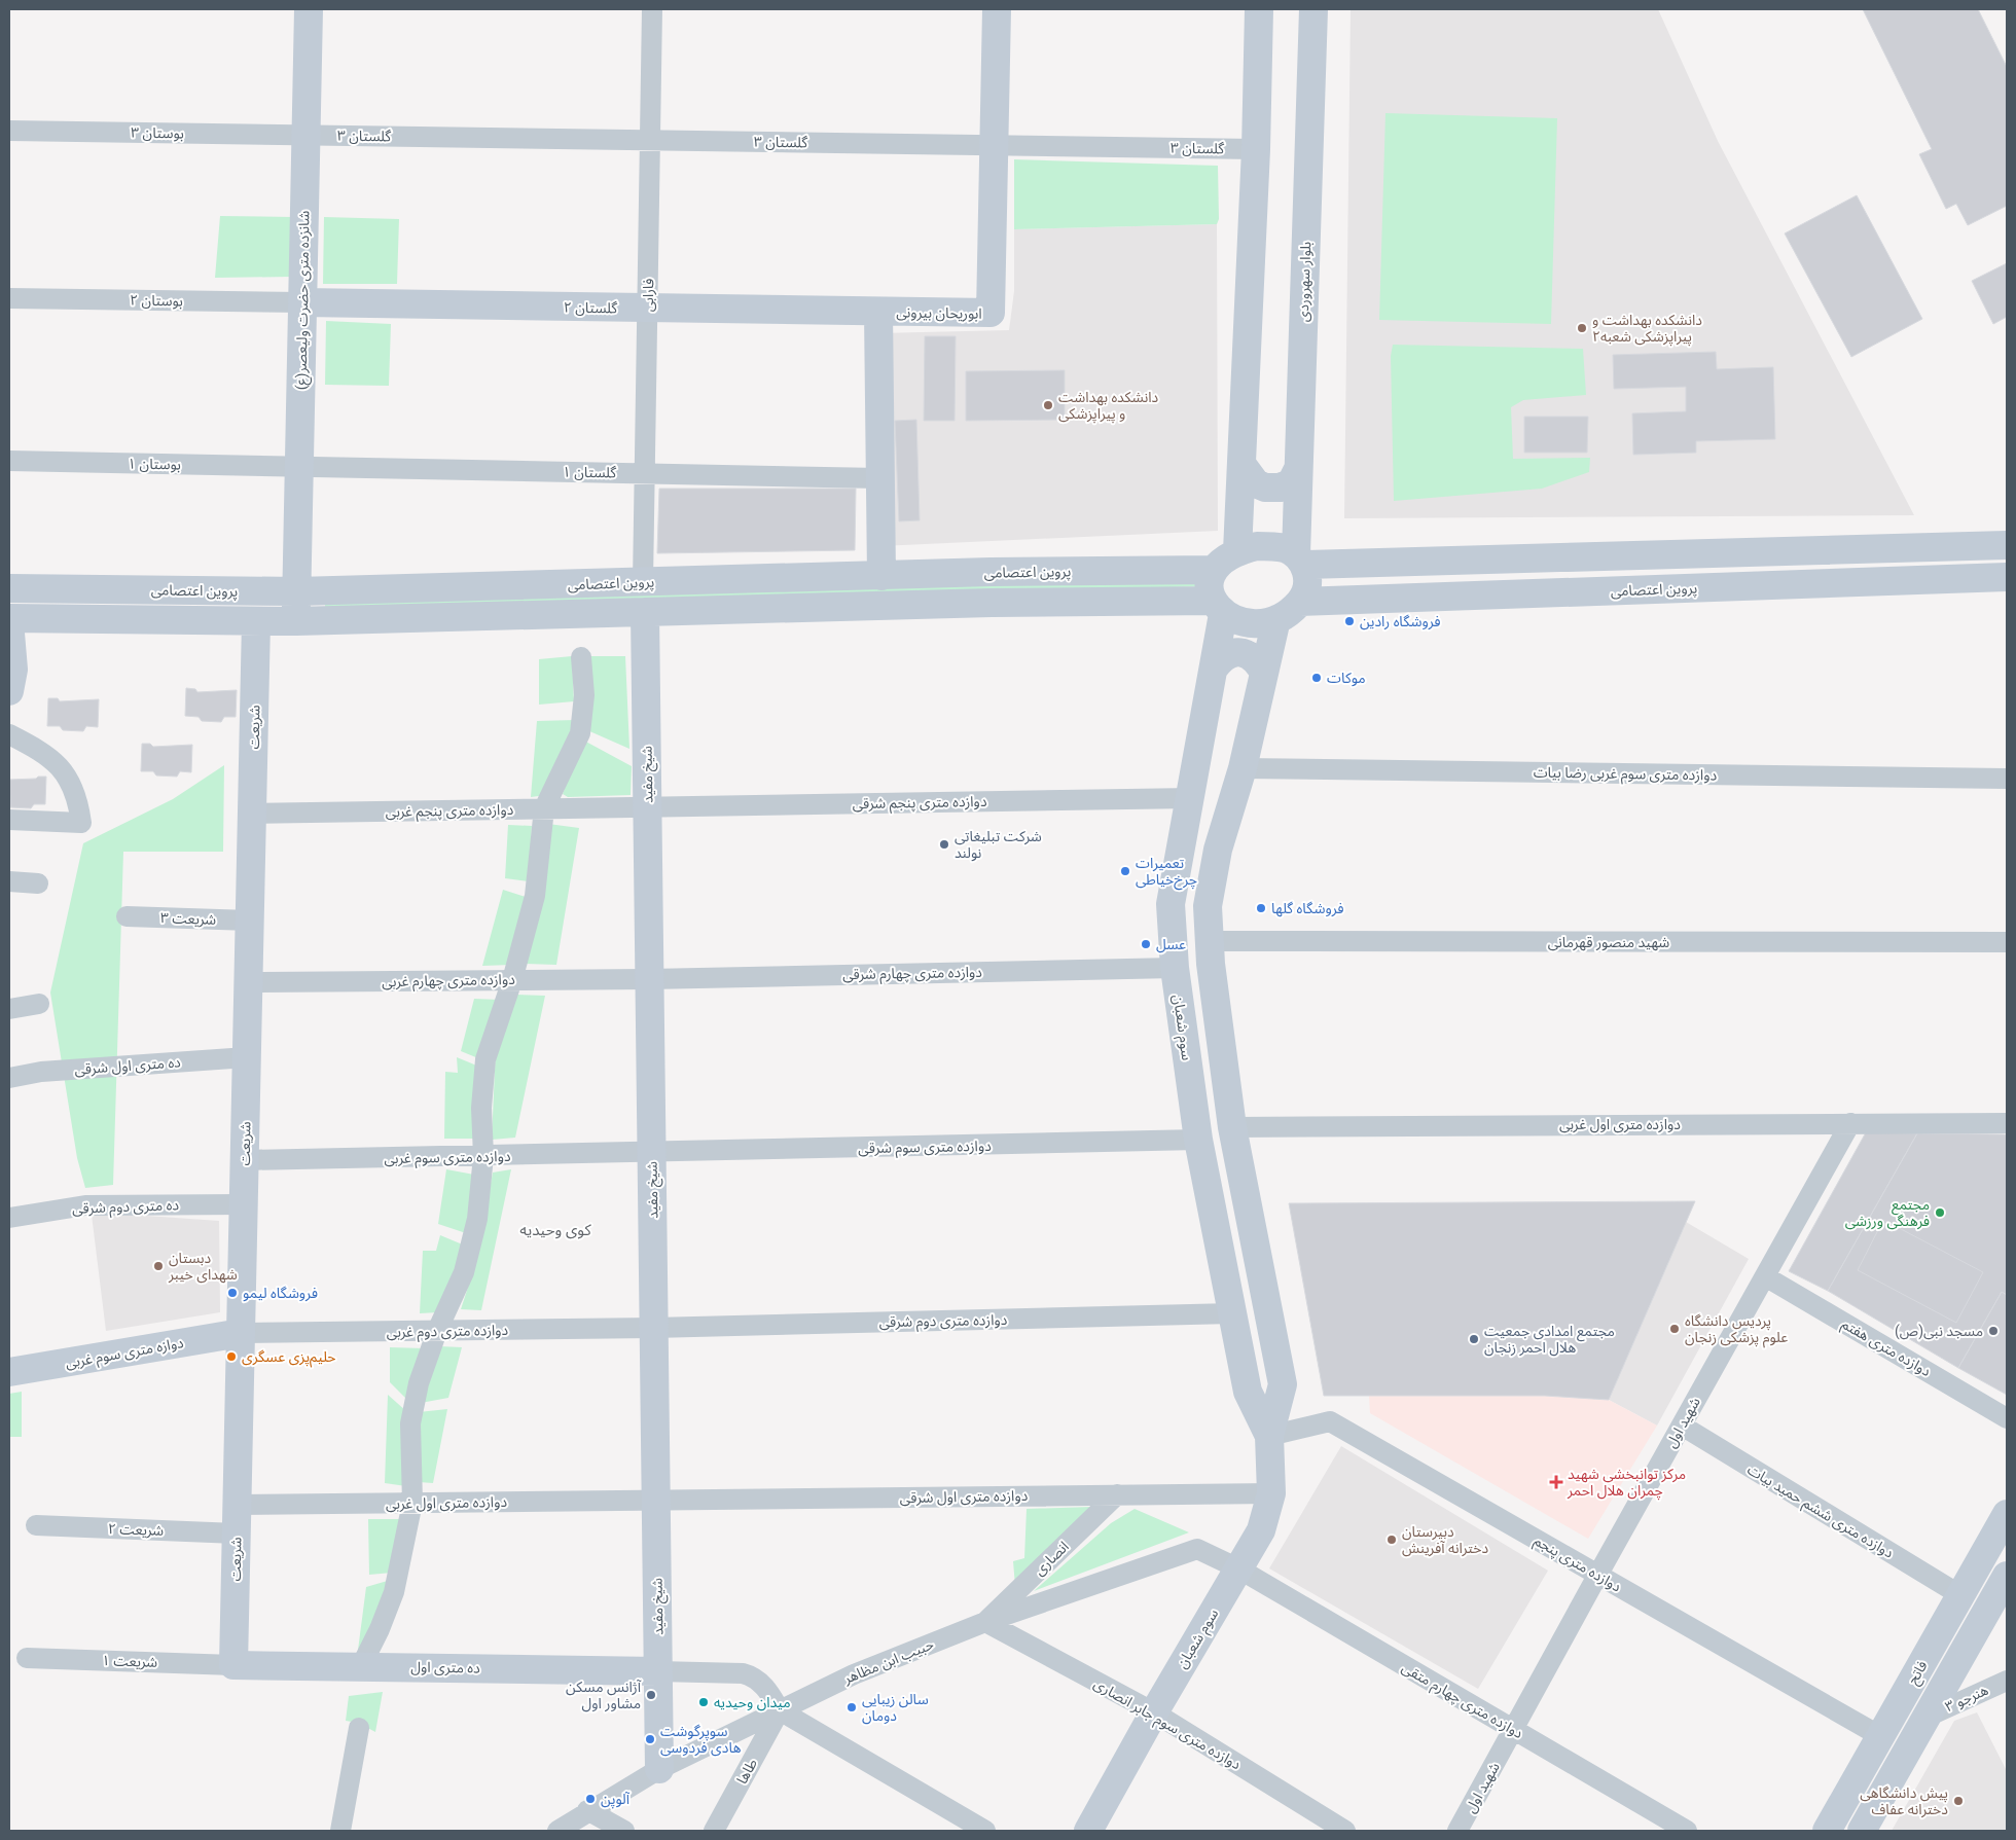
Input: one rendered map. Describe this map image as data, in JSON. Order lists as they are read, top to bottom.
{
  "streets": {
    "main road": [
      "بلوار سهروردی",
      "شانزده متری حضرت ولیعصر(ع)",
      "گلستان ۲",
      "ابوریحان بیرونی",
      "پروین اعتصامی",
      "شریعت",
      "شیخ مفید",
      "سوم شعبان",
      "دوازه متری سوم غربی",
      "ده متری اول",
      "فاتح"
    ],
    "street": [
      "بوستان ۳",
      "گلستان ۳",
      "فارابی",
      "بوستان ۲",
      "بوستان ۱",
      "گلستان ۱",
      "دوازده متری سوم غربی رضا بیات",
      "دوازده متری پنجم شرقی",
      "دوازده متری پنجم غربی",
      "شریعت ۳",
      "شهید منصور قهرمانی",
      "دوازده متری چهارم شرقی",
      "دوازده متری چهارم غربی",
      "ده متری اول شرقی",
      "دوازده متری اول غربی",
      "دوازده متری سوم شرقی",
      "دوازده متری سوم غربی",
      "ده متری دوم شرقی",
      "دوازده متری دوم شرقی",
      "دوازده متری دوم غربی",
      "دوازده متری هفتم",
      "شهید اول",
      "دوازده متری اول شرقی",
      "دوازده متری ششم حمید بیات",
      "شریعت ۲",
      "انصاری",
      "دوازده متری پنجم",
      "شریعت ۱",
      "حبیب ابن مظاهر",
      "هنرجو ۳",
      "دوازده متری چهارم متقی",
      "دوازده متری سوم جابر انصاری",
      "طاها"
    ]
  },
  "crossings": [
    ["بوستان ۳", "گلستان ۳"],
    ["بوستان ۳", "شانزده متری حضرت ولیعصر(ع)"],
    ["گلستان ۳", "فارابی"],
    ["گلستان ۳", "شانزده متری حضرت ولیعصر(ع)"],
    ["گلستان ۳", "ابوریحان بیرونی"],
    ["بلوار سهروردی", "پروین اعتصامی"],
    ["بلوار سهروردی", "سوم شعبان"],
    ["فارابی", "گلستان ۲"],
    ["فارابی", "گلستان ۱"],
    ["فارابی", "پروین اعتصامی"],
    ["بوستان ۲", "شانزده متری حضرت ولیعصر(ع)"],
    ["بوستان ۲", "گلستان ۲"],
    ["شانزده متری حضرت ولیعصر(ع)", "گلستان ۲"],
    ["شانزده متری حضرت ولیعصر(ع)", "بوستان ۱"],
    ["شانزده متری حضرت ولیعصر(ع)", "گلستان ۱"],
    ["شانزده متری حضرت ولیعصر(ع)", "پروین اعتصامی"],
    ["گلستان ۲", "ابوریحان بیرونی"],
    ["ابوریحان بیرونی", "گلستان ۱"],
    ["ابوریحان بیرونی", "پروین اعتصامی"],
    ["بوستان ۱", "گلستان ۱"],
    ["پروین اعتصامی", "شریعت"],
    ["پروین اعتصامی", "شیخ مفید"],
    ["پروین اعتصامی", "سوم شعبان"],
    ["شریعت", "دوازده متری پنجم غربی"],
    ["شریعت", "شریعت ۳"],
    ["شریعت", "دوازده متری چهارم غربی"],
    ["شریعت", "ده متری اول شرقی"],
    ["شریعت", "دوازده متری اول غربی"],
    ["شریعت", "دوازده متری سوم غربی"],
    ["شریعت", "ده متری دوم شرقی"],
    ["شریعت", "دوازده متری دوم غربی"],
    ["شریعت", "دوازه متری سوم غربی"],
    ["شریعت", "شریعت ۲"],
    ["شریعت", "شریعت ۱"],
    ["شریعت", "ده متری اول"],
    ["دوازده متری سوم غربی رضا بیات", "سوم شعبان"],
    ["شیخ مفید", "دوازده متری پنجم شرقی"],
    ["شیخ مفید", "دوازده متری پنجم غربی"],
    ["شیخ مفید", "دوازده متری چهارم شرقی"],
    ["شیخ مفید", "دوازده متری چهارم غربی"],
    ["شیخ مفید", "دوازده متری اول غربی"],
    ["شیخ مفید", "دوازده متری سوم شرقی"],
    ["شیخ مفید", "دوازده متری سوم غربی"],
    ["شیخ مفید", "دوازده متری دوم شرقی"],
    ["شیخ مفید", "دوازده متری دوم غربی"],
    ["شیخ مفید", "دوازده متری اول شرقی"],
    ["شیخ مفید", "حبیب ابن مظاهر"],
    ["شیخ مفید", "ده متری اول"],
    ["دوازده متری پنجم شرقی", "دوازده متری پنجم غربی"],
    ["دوازده متری پنجم شرقی", "سوم شعبان"],
    ["شهید منصور قهرمانی", "سوم شعبان"],
    ["دوازده متری چهارم شرقی", "دوازده متری چهارم غربی"],
    ["دوازده متری چهارم شرقی", "سوم شعبان"],
    ["سوم شعبان", "دوازده متری اول غربی"],
    ["سوم شعبان", "دوازده متری سوم شرقی"],
    ["سوم شعبان", "دوازده متری دوم شرقی"],
    ["سوم شعبان", "دوازده متری اول شرقی"],
    ["سوم شعبان", "دوازده متری پنجم"],
    ["سوم شعبان", "حبیب ابن مظاهر"],
    ["سوم شعبان", "دوازده متری چهارم متقی"],
    ["سوم شعبان", "دوازده متری سوم جابر انصاری"],
    ["دوازده متری اول غربی", "شهید اول"],
    ["دوازده متری اول غربی", "دوازده متری اول شرقی"],
    ["دوازده متری سوم شرقی", "دوازده متری سوم غربی"],
    ["دوازده متری دوم شرقی", "دوازده متری دوم غربی"],
    ["دوازده متری دوم غربی", "دوازه متری سوم غربی"],
    ["دوازده متری هفتم", "شهید اول"],
    ["شهید اول", "دوازده متری ششم حمید بیات"],
    ["شهید اول", "دوازده متری پنجم"],
    ["شهید اول", "دوازده متری چهارم متقی"],
    ["دوازده متری اول شرقی", "انصاری"],
    ["دوازده متری ششم حمید بیات", "فاتح"],
    ["انصاری", "حبیب ابن مظاهر"],
    ["انصاری", "دوازده متری سوم جابر انصاری"],
    ["دوازده متری پنجم", "فاتح"],
    ["شریعت ۱", "ده متری اول"],
    ["حبیب ابن مظاهر", "دوازده متری چهارم متقی"],
    ["حبیب ابن مظاهر", "دوازده متری سوم جابر انصاری"],
    ["حبیب ابن مظاهر", "طاها"]
  ],
  "districts": ["کوی وحیدیه"],
  "places": {
    "other": [
      "دانشکده بهداشت و پیراپزشکى شعبه۲",
      "دانشکده بهداشت و پیراپزشکی",
      "فروشگاه رادین",
      "موکات",
      "شرکت تبلیغاتی نولند",
      "تعمیرات چرخ‌خیاطی",
      "فروشگاه گلها",
      "عسل",
      "مجتمع فرهنگی ورزشی",
      "دبستان شهدای خیبر",
      "فروشگاه لیمو",
      "پردیس دانشگاه علوم پزشکى زنجان",
      "مسجد نبی(ص)",
      "مجتمع امدادی جمعیت هلال احمر زنجان",
      "حلیم‌پزی عسگری",
      "دبیرستان دخترانه آفرینش",
      "آژانس مسکن مشاور اول",
      "میدان وحیدیه",
      "سالن زیبایی دومان",
      "سوپرگوشت هادی فردوسی",
      "آلوپن",
      "پیش دانشگاهی دخترانه عفاف"
    ],
    "health": ["مرکز توانبخشی شهید چمران هلال احمر"]
  }
}
